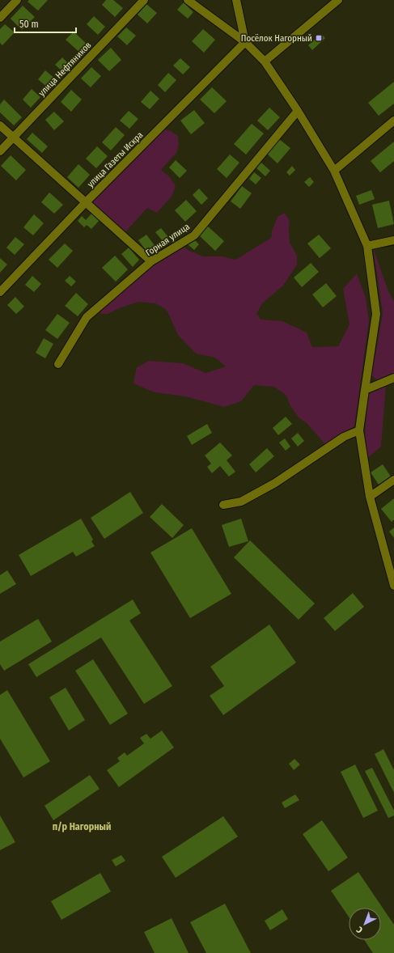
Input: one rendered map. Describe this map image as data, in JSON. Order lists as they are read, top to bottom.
{
  "streets": {
    "street": ["улица Нефтяников", "улица Газеты Искра", "Горная улица"]
  },
  "districts": ["п/р Нагорный"],
  "places": {
    "transit": ["Посёлок Нагорный"]
  },
  "scale_bar": "50 m",
  "north": "bottom left"
}
